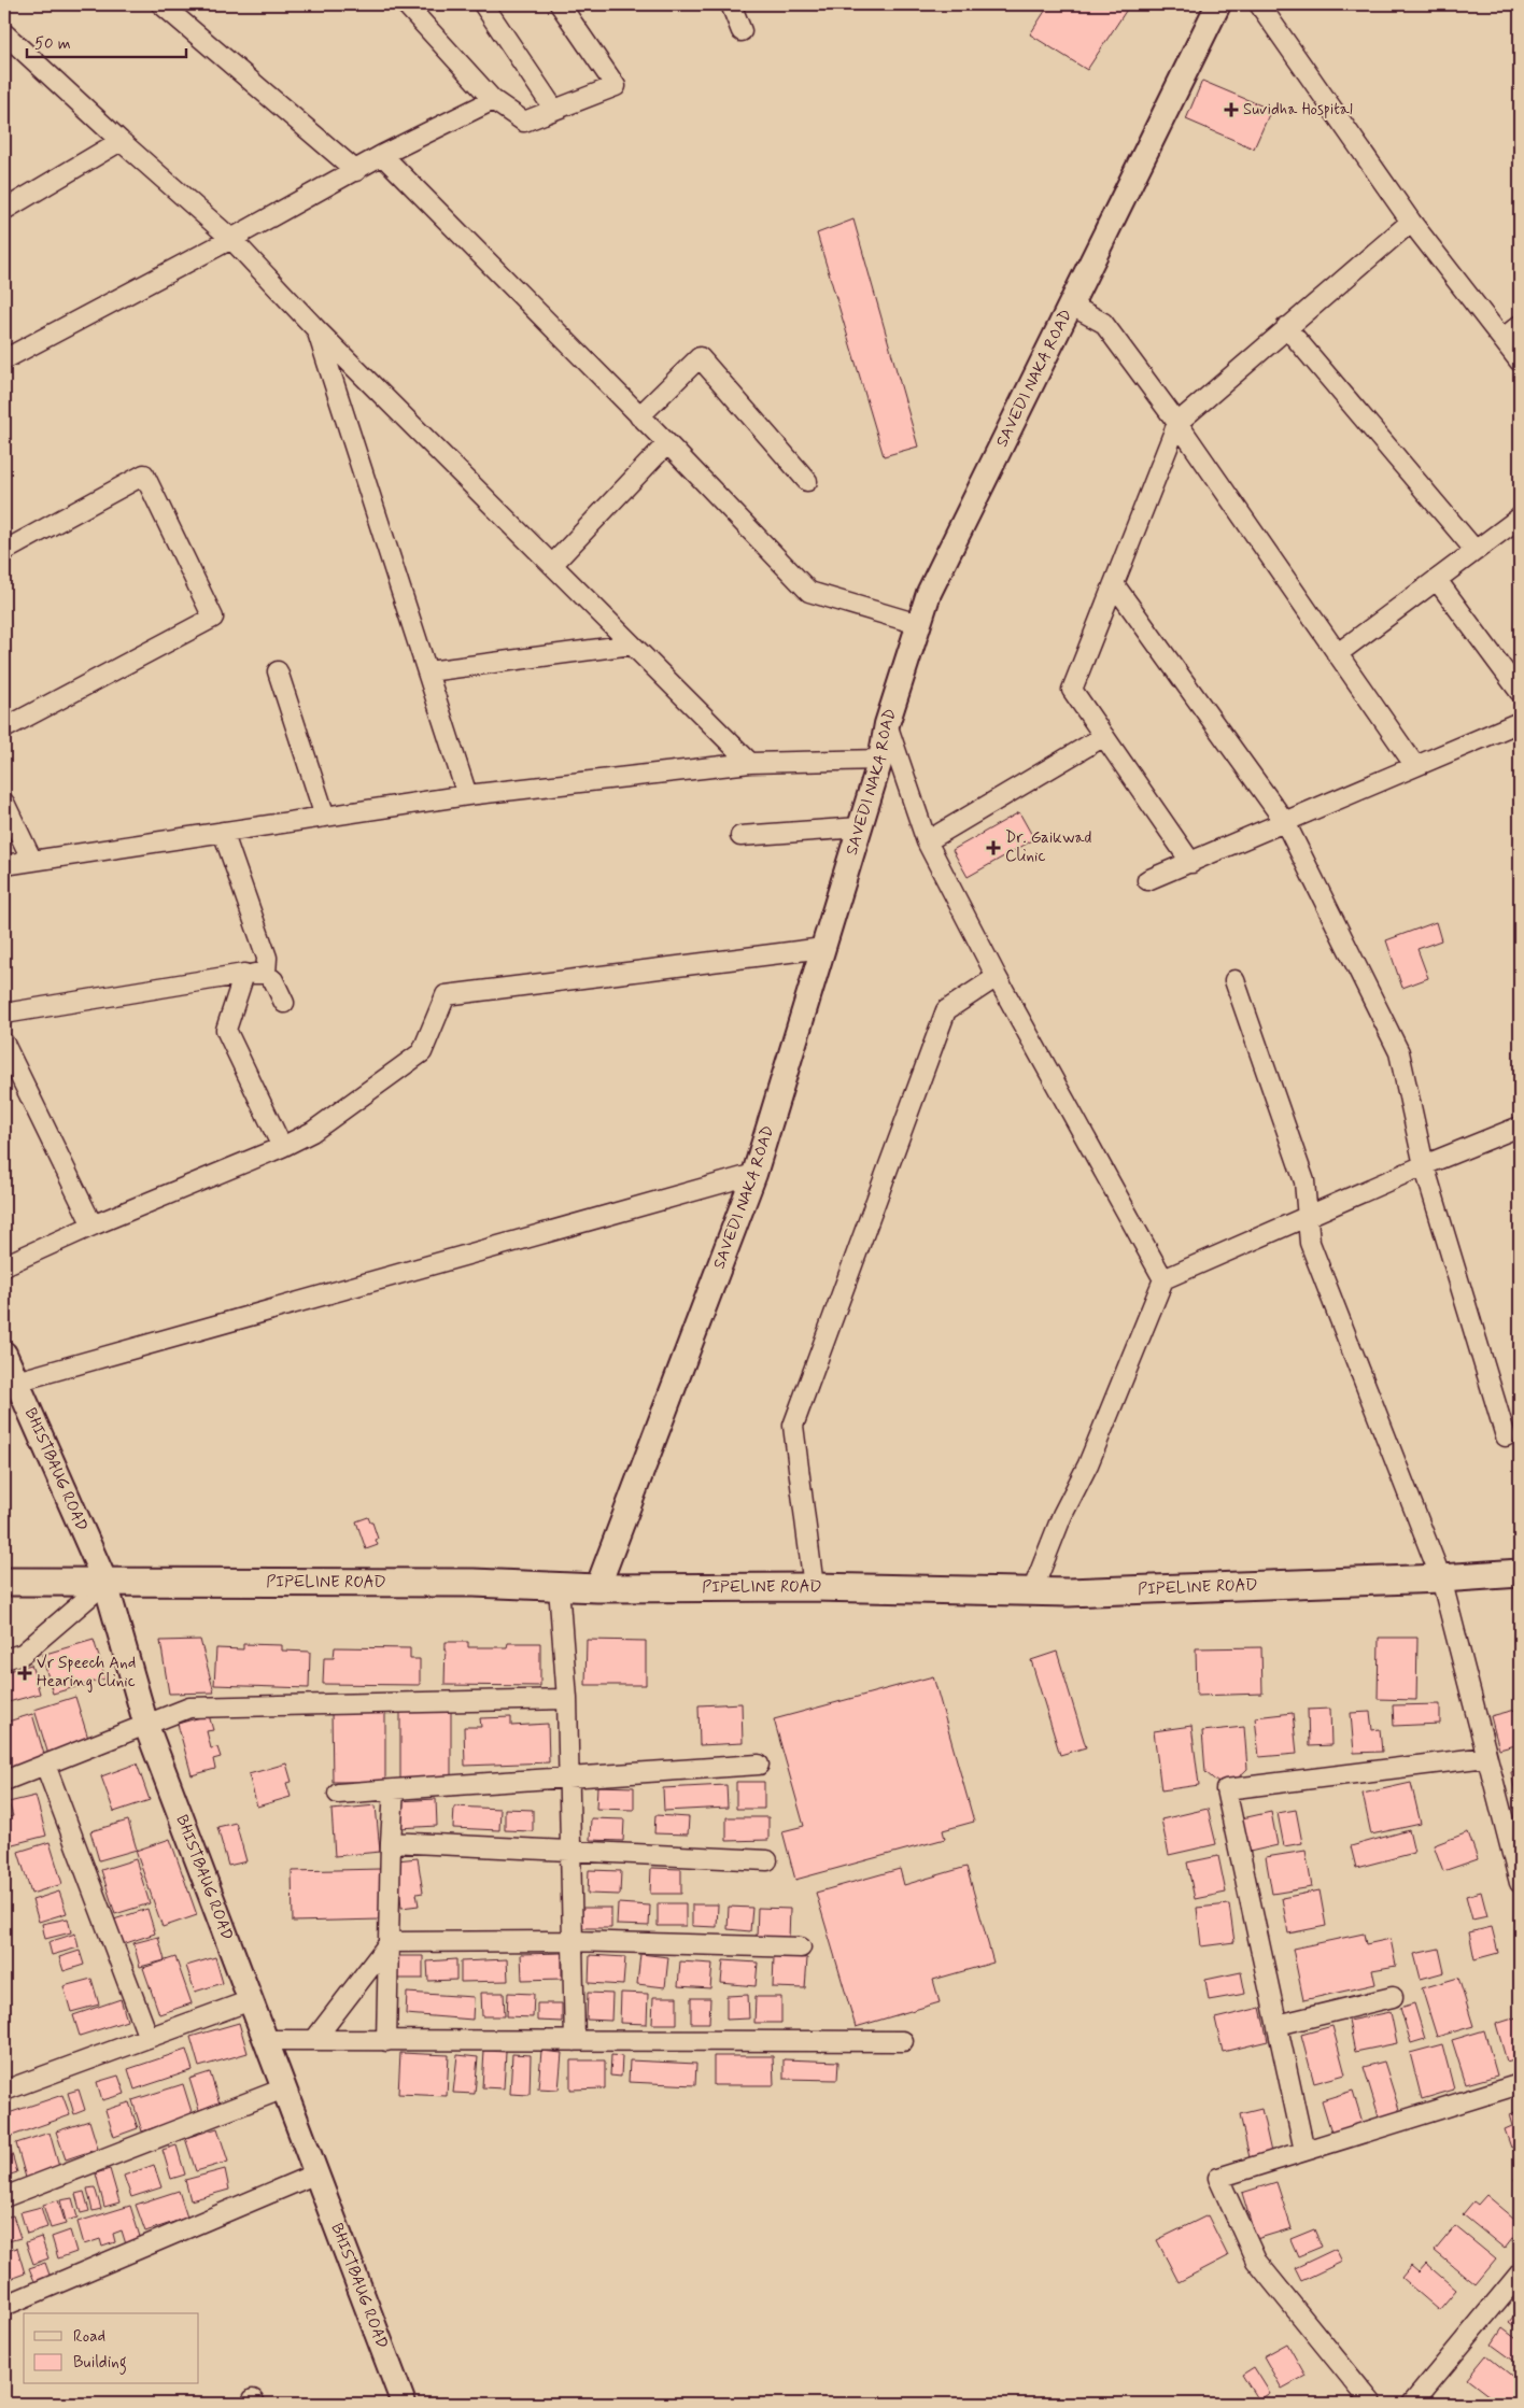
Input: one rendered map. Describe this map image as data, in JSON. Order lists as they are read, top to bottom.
{
  "streets": {
    "main road": ["PIPELINE ROAD"],
    "street": ["SAVEDI NAKA ROAD", "BHISTBAUG ROAD"]
  },
  "crossings": [
    ["SAVEDI NAKA ROAD", "PIPELINE ROAD"],
    ["BHISTBAUG ROAD", "PIPELINE ROAD"]
  ],
  "places": {
    "health": ["Suvidha Hospital", "Dr. Gaikwad Clinic", "Vr Speech And Hearing Clinic"]
  },
  "legend": ["Road", "Building"],
  "scale_bar": "50 m"
}
